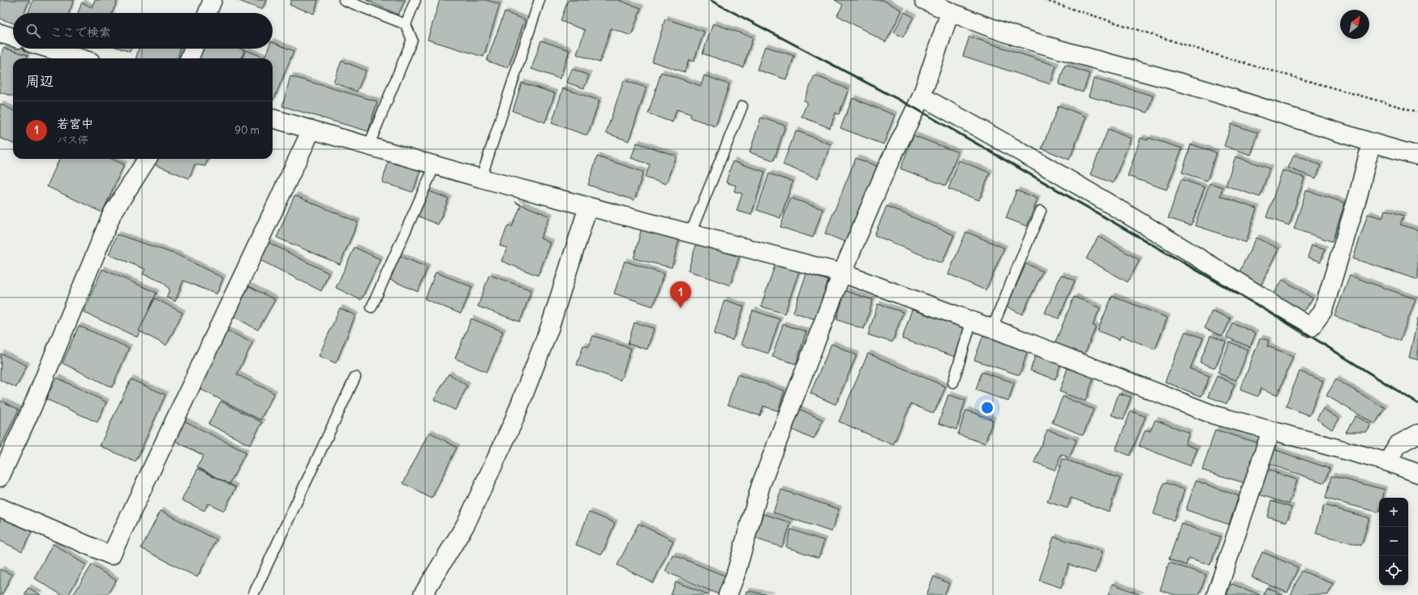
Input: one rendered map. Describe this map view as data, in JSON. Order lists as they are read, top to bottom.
{
  "north": "top right",
  "page": {
    "search": "ここで検索",
    "heading": "周辺",
    "list": [
      {
        "mark": "1",
        "name": "若宮中",
        "note": "バス停",
        "value": "90 m"
      }
    ],
    "pins": "1",
    "map_buttons": ["+", "−"]
  }
}
